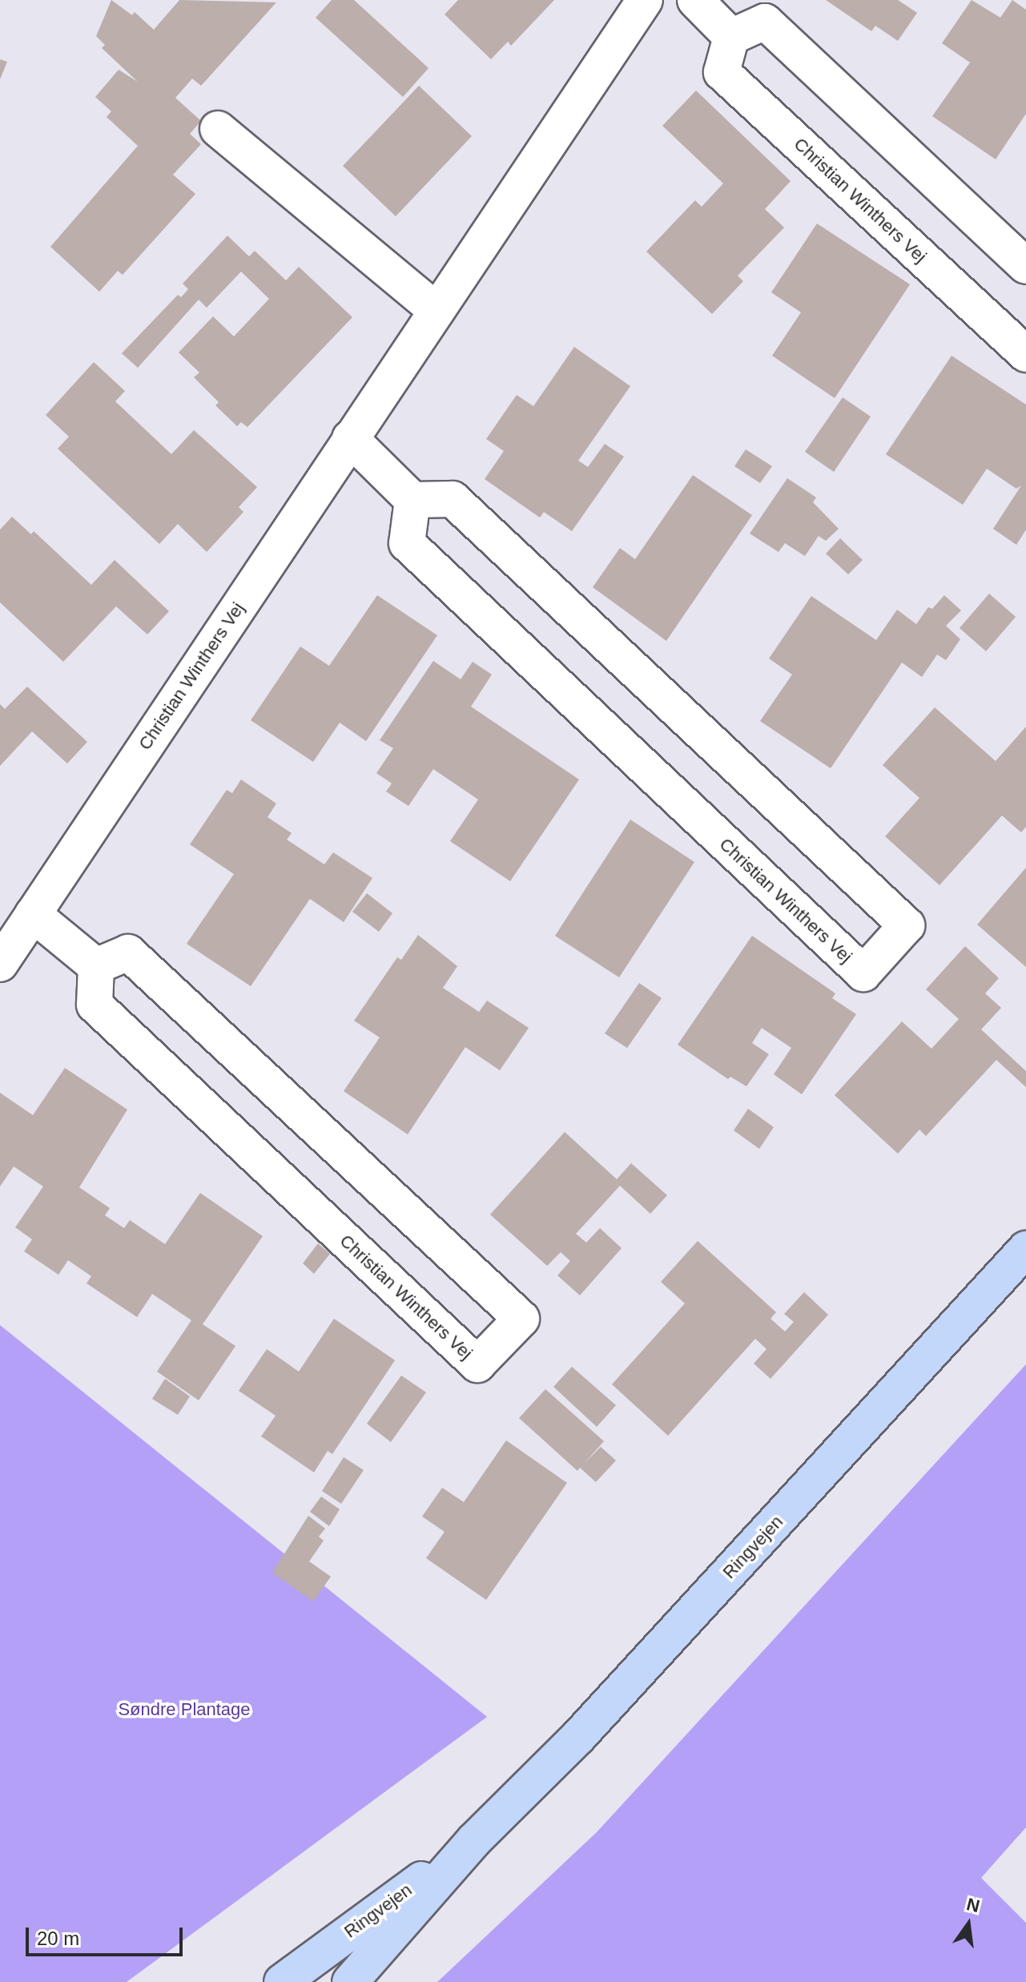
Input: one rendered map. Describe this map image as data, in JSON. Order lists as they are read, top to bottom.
{
  "streets": {
    "main road": ["Ringvejen"],
    "street": ["Christian Winthers Vej"]
  },
  "parks": ["Søndre Plantage"],
  "scale_bar": "20 m",
  "north": "top"
}
